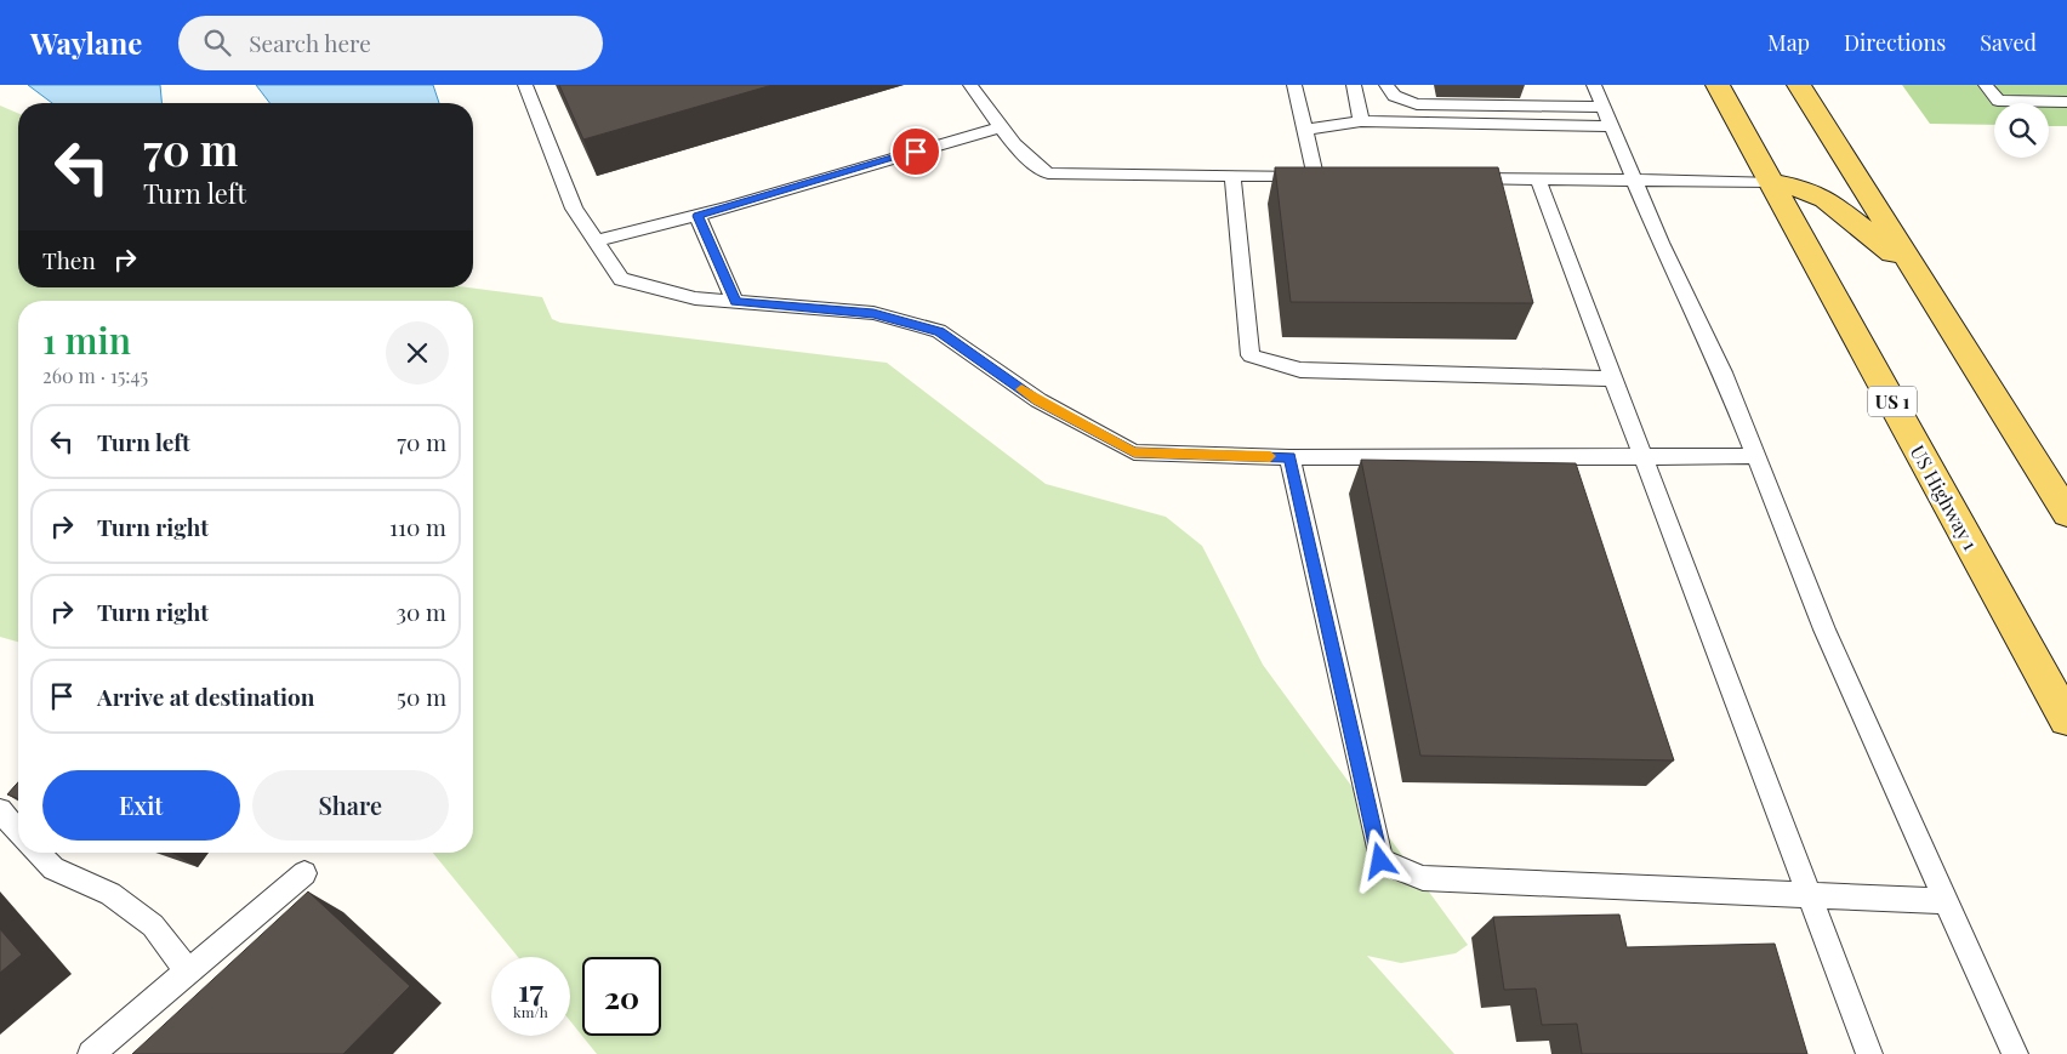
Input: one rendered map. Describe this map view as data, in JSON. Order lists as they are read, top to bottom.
{
  "streets": {
    "main road": ["US 1", "US Highway 1"]
  },
  "page": {
    "header": "Waylane",
    "search": "Search here",
    "nav": ["Map", "Directions", "Saved"],
    "turn": ["70 m", "Turn left"],
    "then": "Then",
    "heading": ["1 min", "260 m · 15:45"],
    "list": [
      {
        "name": "Turn left",
        "value": "70 m"
      },
      {
        "name": "Turn right",
        "value": "110 m"
      },
      {
        "name": "Turn right",
        "value": "30 m"
      },
      {
        "name": "Arrive at destination",
        "value": "50 m"
      }
    ],
    "buttons": ["Exit", "Share"],
    "speed": "17 km/h",
    "limit": "20"
  }
}
